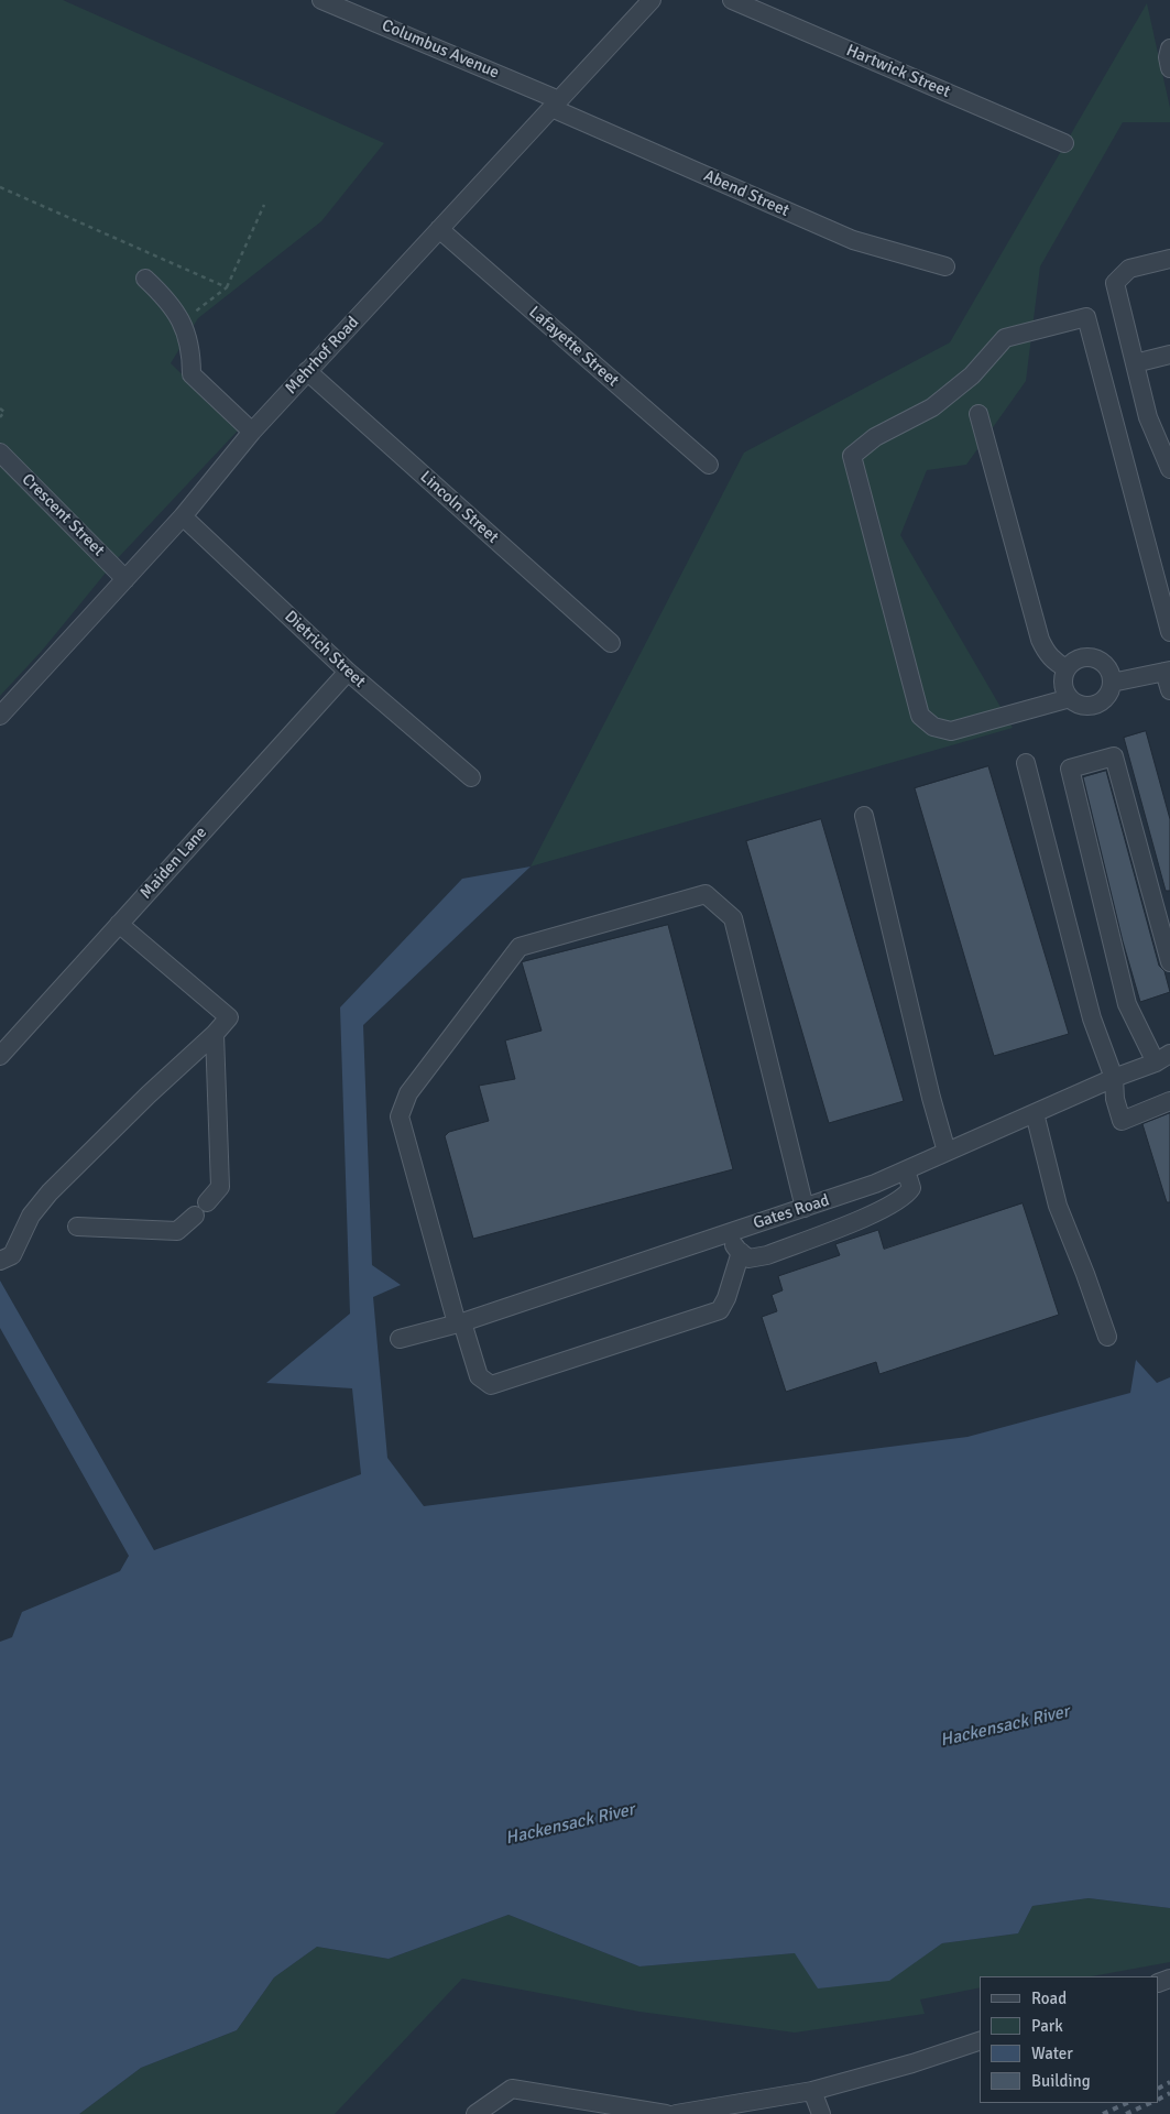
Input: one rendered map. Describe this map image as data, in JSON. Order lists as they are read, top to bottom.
{
  "streets": {
    "street": [
      "Columbus Avenue",
      "Hartwick Street",
      "Abend Street",
      "Lafayette Street",
      "Mehrhof Road",
      "Lincoln Street",
      "Crescent Street",
      "Dietrich Street",
      "Maiden Lane",
      "Gates Road"
    ]
  },
  "crossings": [
    ["Columbus Avenue", "Abend Street"],
    ["Columbus Avenue", "Mehrhof Road"],
    ["Abend Street", "Mehrhof Road"],
    ["Lafayette Street", "Mehrhof Road"],
    ["Mehrhof Road", "Lincoln Street"],
    ["Mehrhof Road", "Crescent Street"],
    ["Mehrhof Road", "Dietrich Street"],
    ["Dietrich Street", "Maiden Lane"]
  ],
  "water": ["Hackensack River"],
  "legend": [
    "Road",
    "Park",
    "Water",
    "Building"
  ]
}
